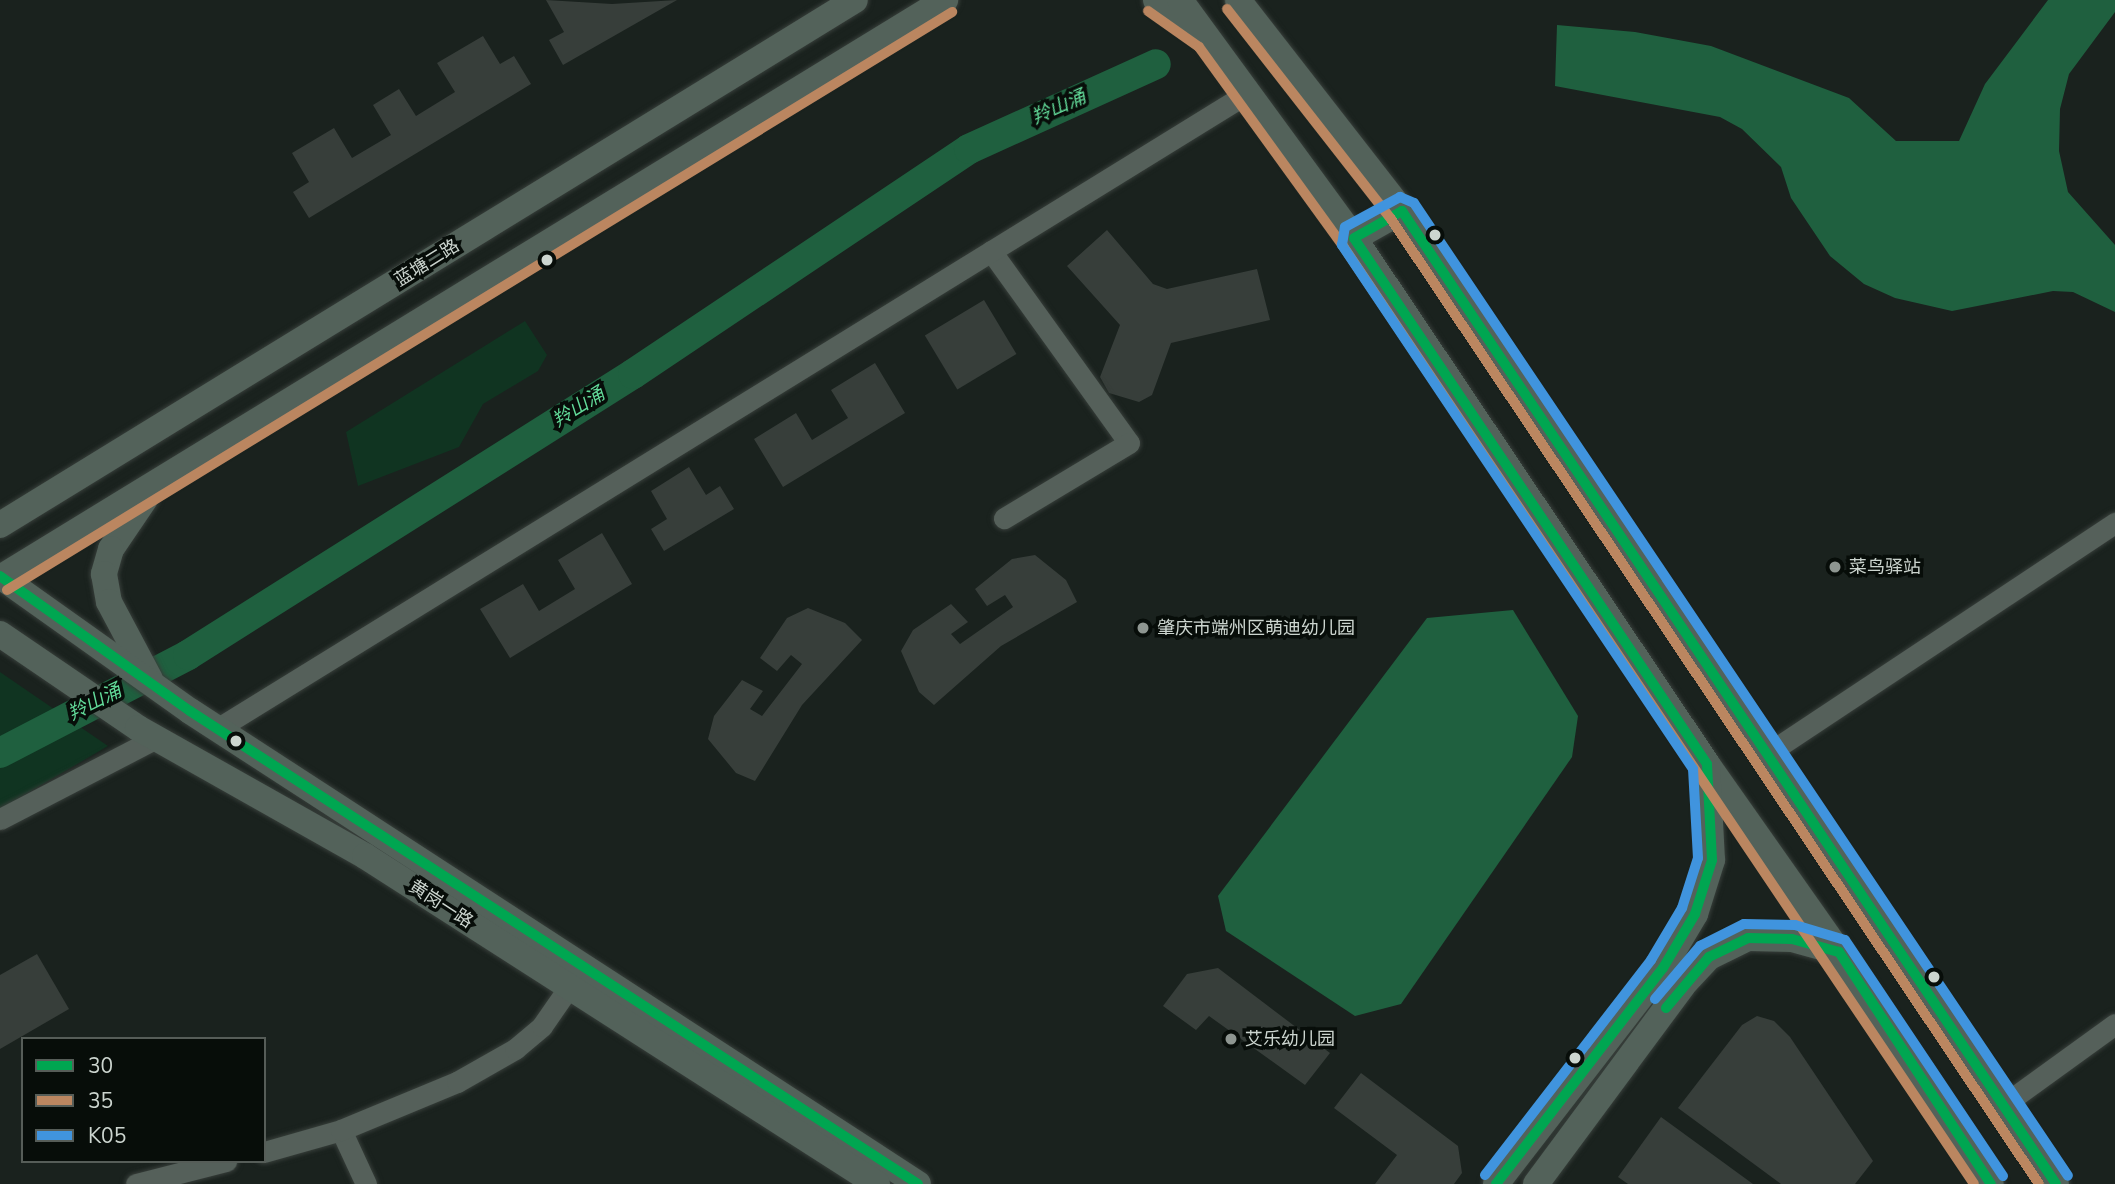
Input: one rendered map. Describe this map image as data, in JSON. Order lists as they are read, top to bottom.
{
  "streets": {
    "main road": ["蓝塘二路", "黄岗一路"]
  },
  "water": ["羚山涌"],
  "places": ["菜鸟驿站", "肇庆市端州区萌迪幼儿园", "艾乐幼儿园"],
  "lines": ["transit line 35", "transit line K05", "transit line 30"],
  "legend": ["30", "35", "K05"]
}
